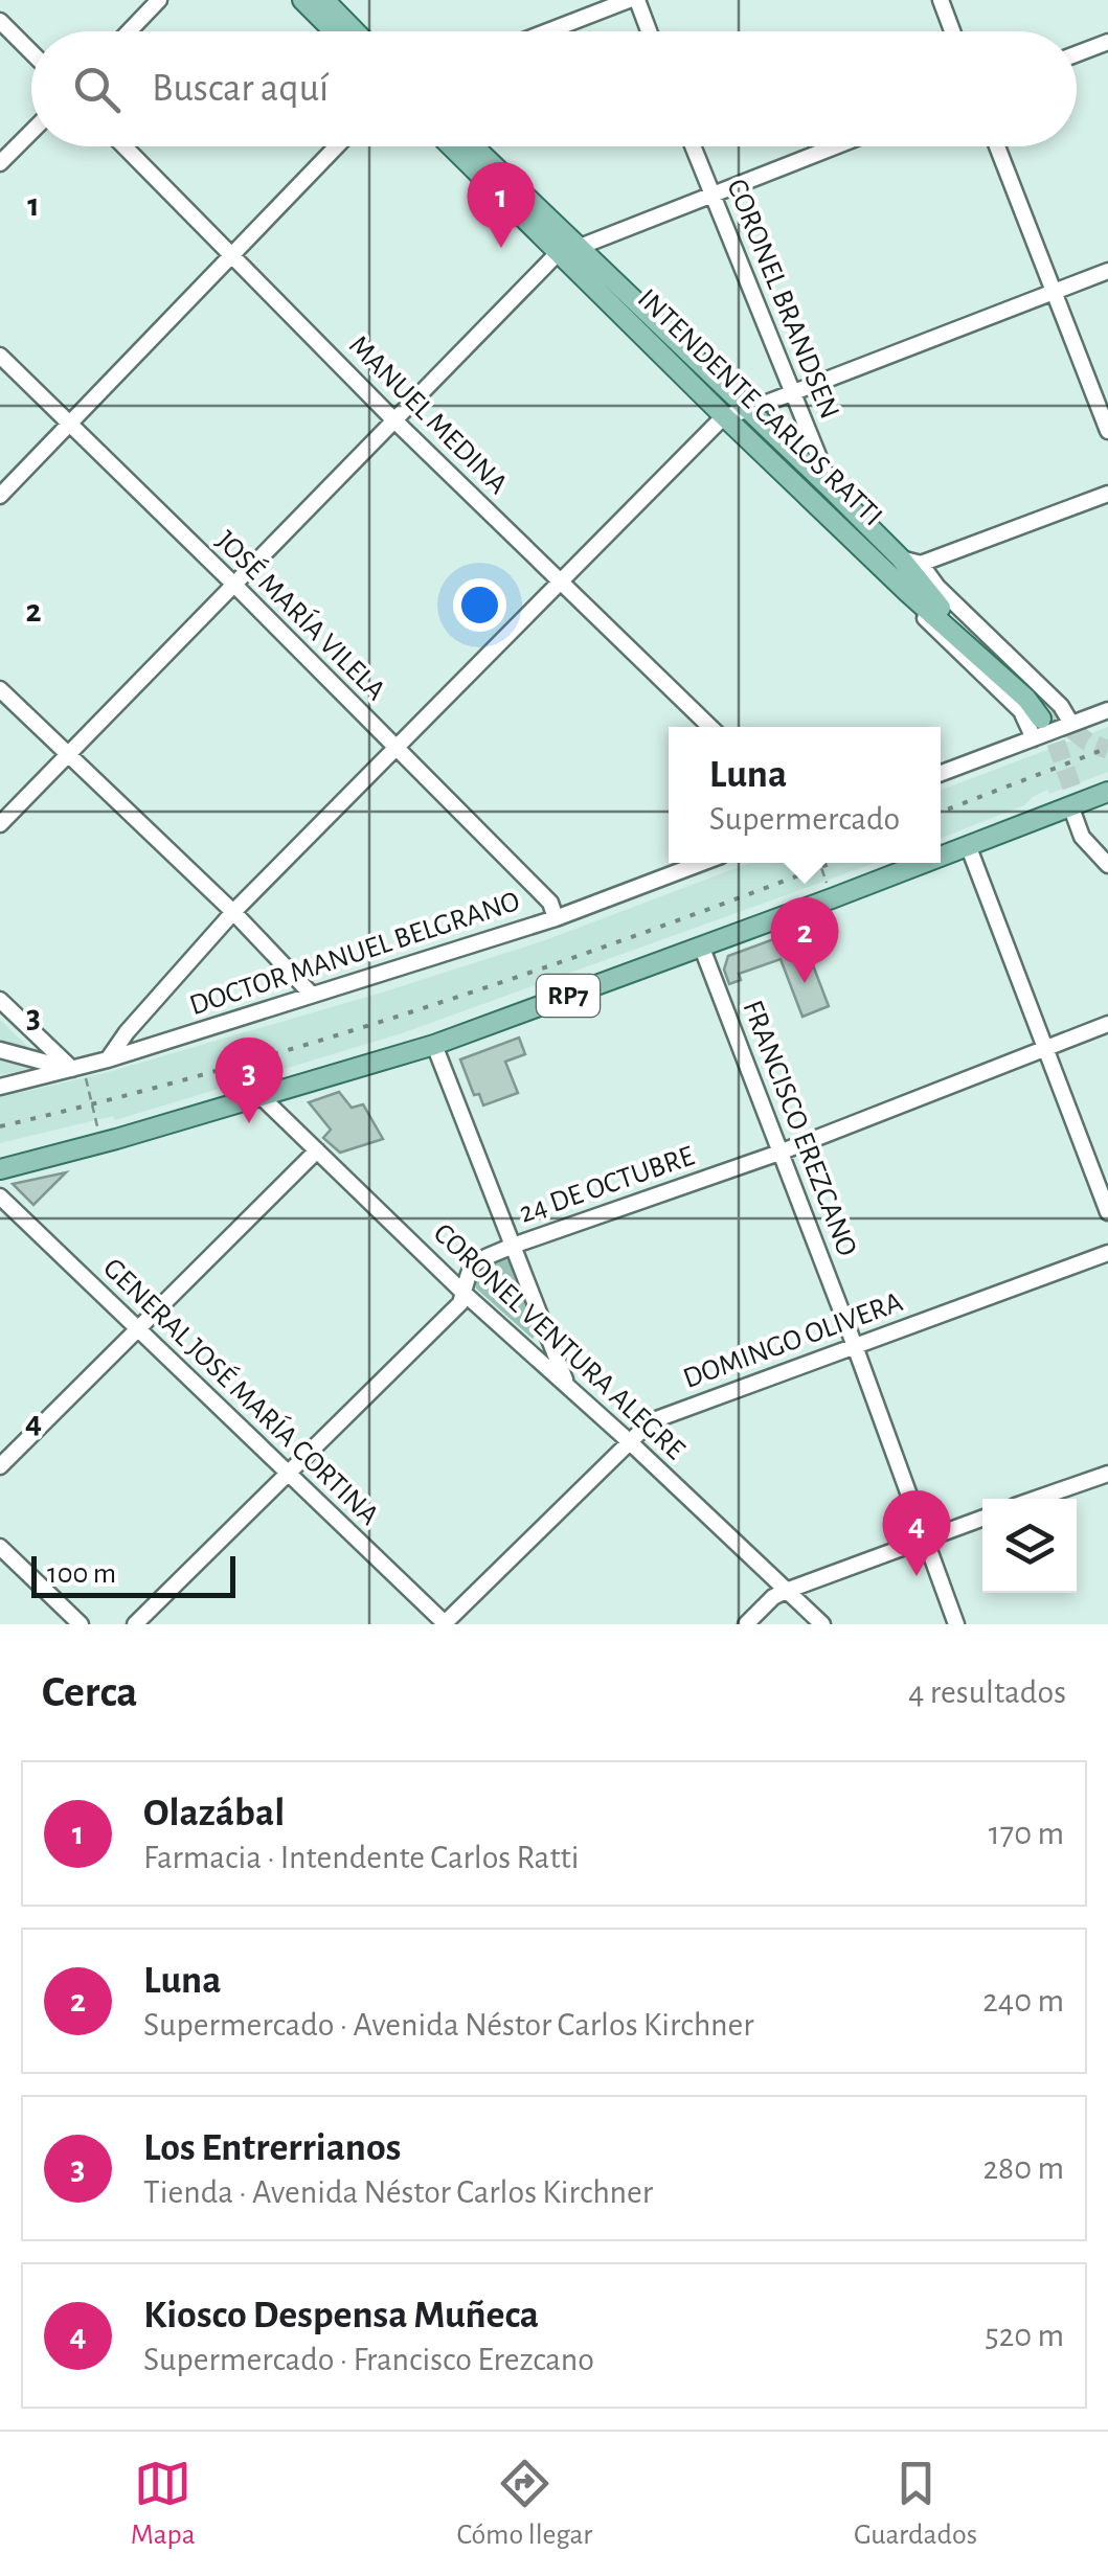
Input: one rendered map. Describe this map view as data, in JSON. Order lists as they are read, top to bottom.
{
  "streets": {
    "main road": ["INTENDENTE CARLOS RATTI", "RP7"],
    "street": [
      "CORONEL BRANDSEN",
      "MANUEL MEDINA",
      "JOSÉ MARÍA VILELA",
      "DOCTOR MANUEL BELGRANO",
      "FRANCISCO EREZCANO",
      "24 DE OCTUBRE",
      "DOMINGO OLIVERA",
      "CORONEL VENTURA ALEGRE",
      "GENERAL JOSÉ MARÍA CORTINA"
    ]
  },
  "crossings": [
    ["CORONEL BRANDSEN", "INTENDENTE CARLOS RATTI"],
    ["JOSÉ MARÍA VILELA", "DOCTOR MANUEL BELGRANO"],
    ["RP7", "FRANCISCO EREZCANO"],
    ["RP7", "CORONEL VENTURA ALEGRE"],
    ["FRANCISCO EREZCANO", "24 DE OCTUBRE"],
    ["FRANCISCO EREZCANO", "DOMINGO OLIVERA"],
    ["24 DE OCTUBRE", "CORONEL VENTURA ALEGRE"],
    ["24 DE OCTUBRE", "GENERAL JOSÉ MARÍA CORTINA"],
    ["DOMINGO OLIVERA", "CORONEL VENTURA ALEGRE"],
    ["DOMINGO OLIVERA", "GENERAL JOSÉ MARÍA CORTINA"]
  ],
  "scale_bar": "100 m",
  "page": {
    "search": "Buscar aquí",
    "pins": [
      "1",
      "2",
      "3",
      "4"
    ],
    "popup": ["Luna", "Supermercado"],
    "scale": "100 m",
    "heading": ["Cerca", "4 resultados"],
    "list": [
      {
        "mark": "1",
        "name": "Olazábal",
        "note": "Farmacia · Intendente Carlos Ratti",
        "value": "170 m"
      },
      {
        "mark": "2",
        "name": "Luna",
        "note": "Supermercado · Avenida Néstor Carlos Kirchner",
        "value": "240 m"
      },
      {
        "mark": "3",
        "name": "Los Entrerrianos",
        "note": "Tienda · Avenida Néstor Carlos Kirchner",
        "value": "280 m"
      },
      {
        "mark": "4",
        "name": "Kiosco Despensa Muñeca",
        "note": "Supermercado · Francisco Erezcano",
        "value": "520 m"
      }
    ],
    "nav": ["Mapa", "Cómo llegar", "Guardados"]
  },
  "grid": {
    "rows": [
      "1",
      "2",
      "3",
      "4"
    ]
  }
}
